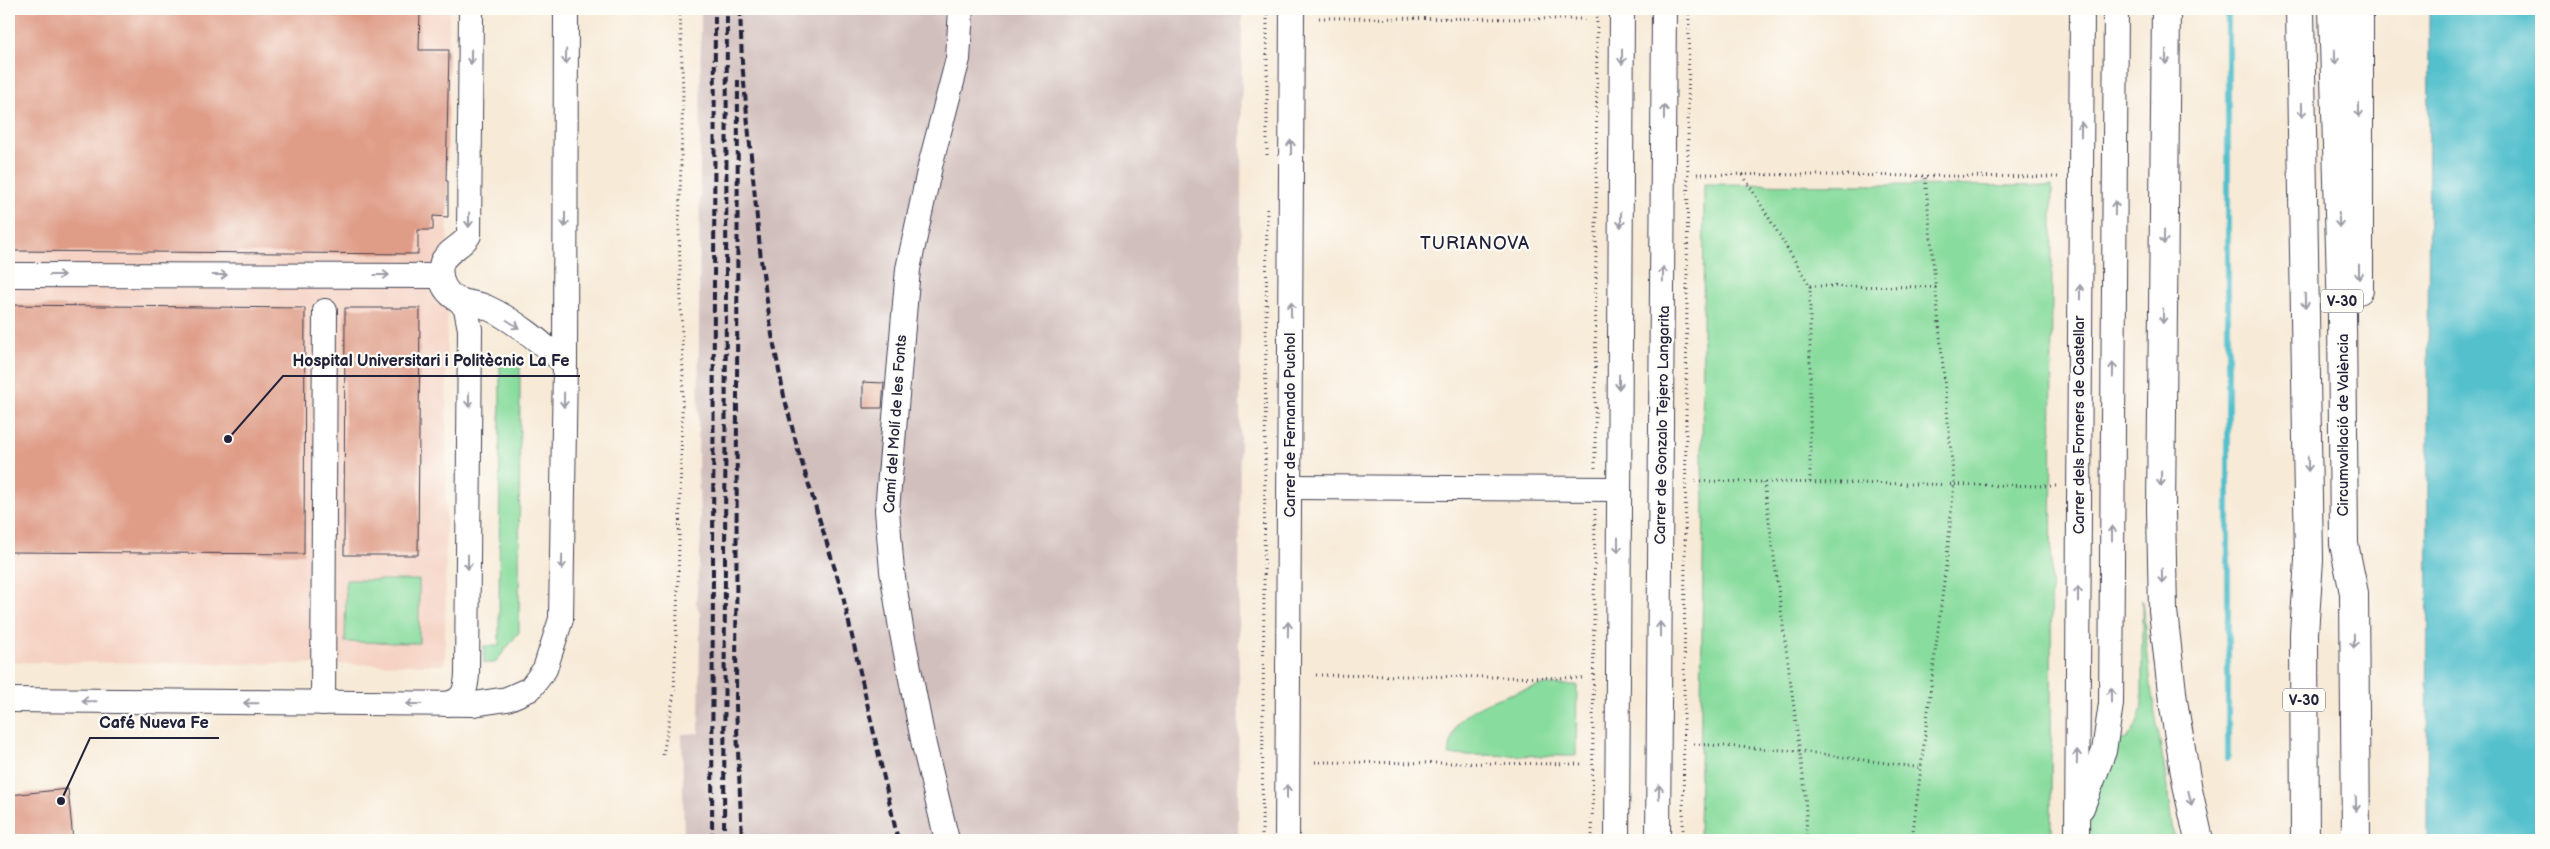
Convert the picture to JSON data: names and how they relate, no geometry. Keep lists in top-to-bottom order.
{
  "streets": {
    "highway": ["V-30", "Circumval·lació de València"],
    "street": [
      "Camí del Molí de les Fonts",
      "Carrer de Fernando Puchol",
      "Carrer de Gonzalo Tejero Langarita",
      "Carrer dels Forners de Castellar"
    ]
  },
  "one_way": ["Carrer de Fernando Puchol"],
  "districts": ["TURIANOVA"],
  "places": ["Hospital Universitari i Politècnic La Fe", "Café Nueva Fe"]
}
